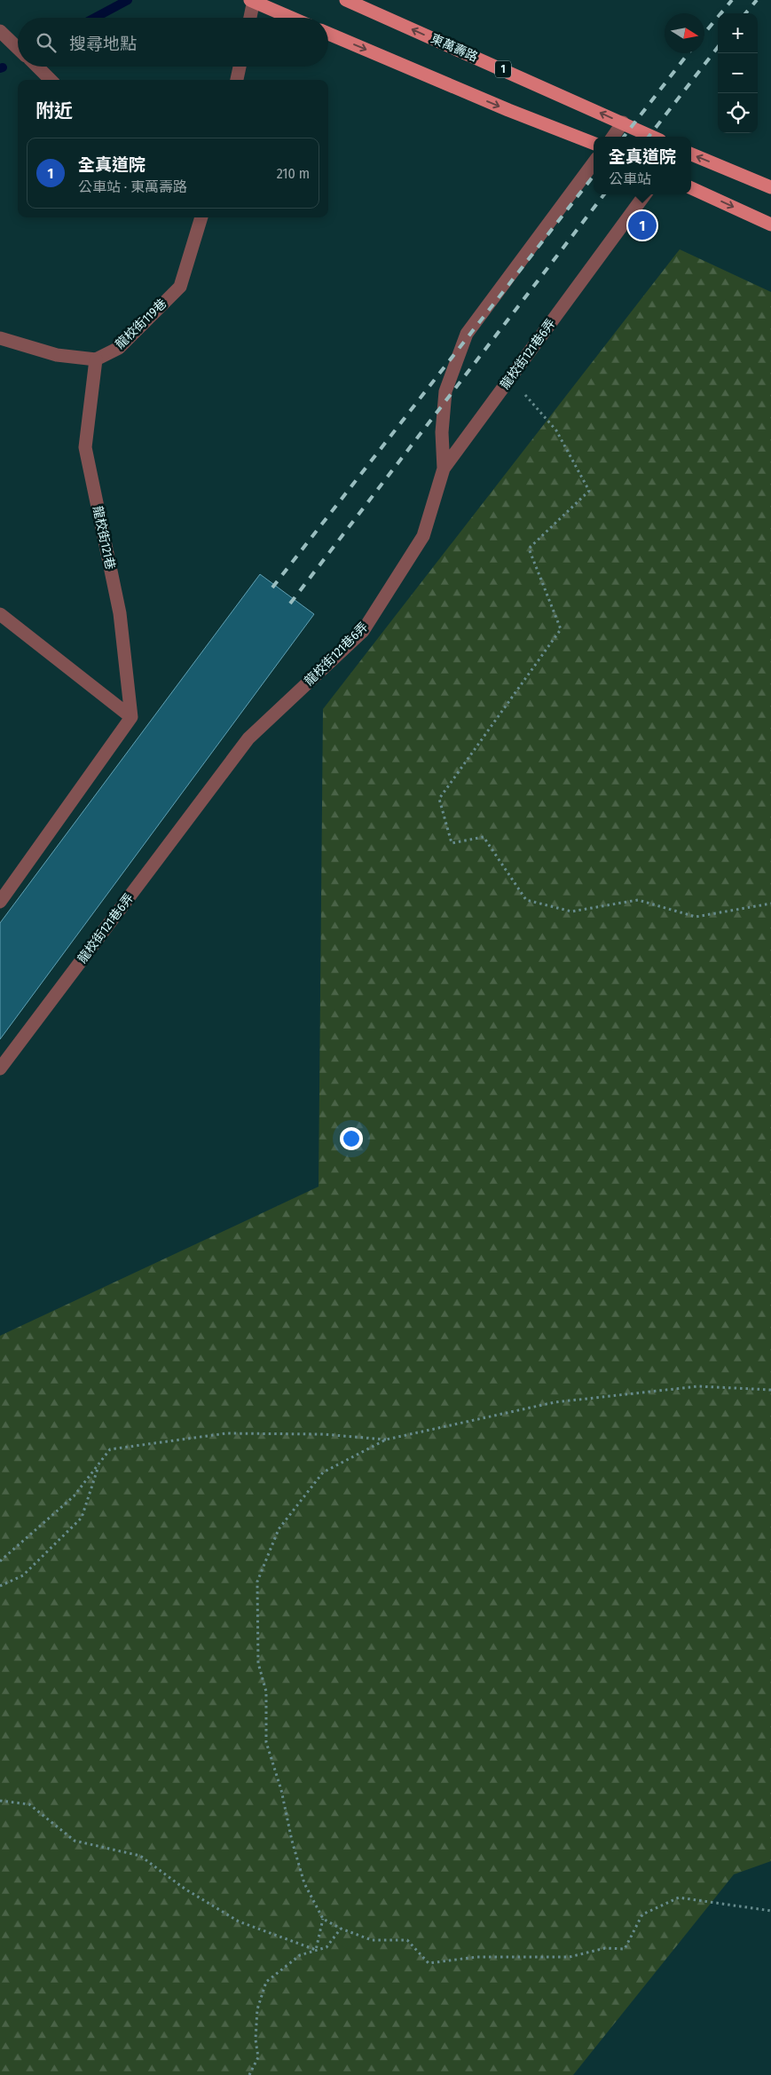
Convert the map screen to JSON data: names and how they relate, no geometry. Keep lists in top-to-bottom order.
{
  "streets": {
    "main road": ["東萬壽路", "1"],
    "street": ["龍校街119巷", "龍校街121巷6弄", "龍校街121巷"]
  },
  "crossings": [
    ["龍校街119巷", "龍校街121巷"]
  ],
  "north": "right",
  "page": {
    "map_buttons": ["+", "−"],
    "search": "搜尋地點",
    "heading": "附近",
    "popup": ["全真道院", "公車站"],
    "list": [
      {
        "mark": "1",
        "name": "全真道院",
        "note": "公車站 · 東萬壽路",
        "value": "210 m"
      }
    ],
    "pins": "1"
  }
}
